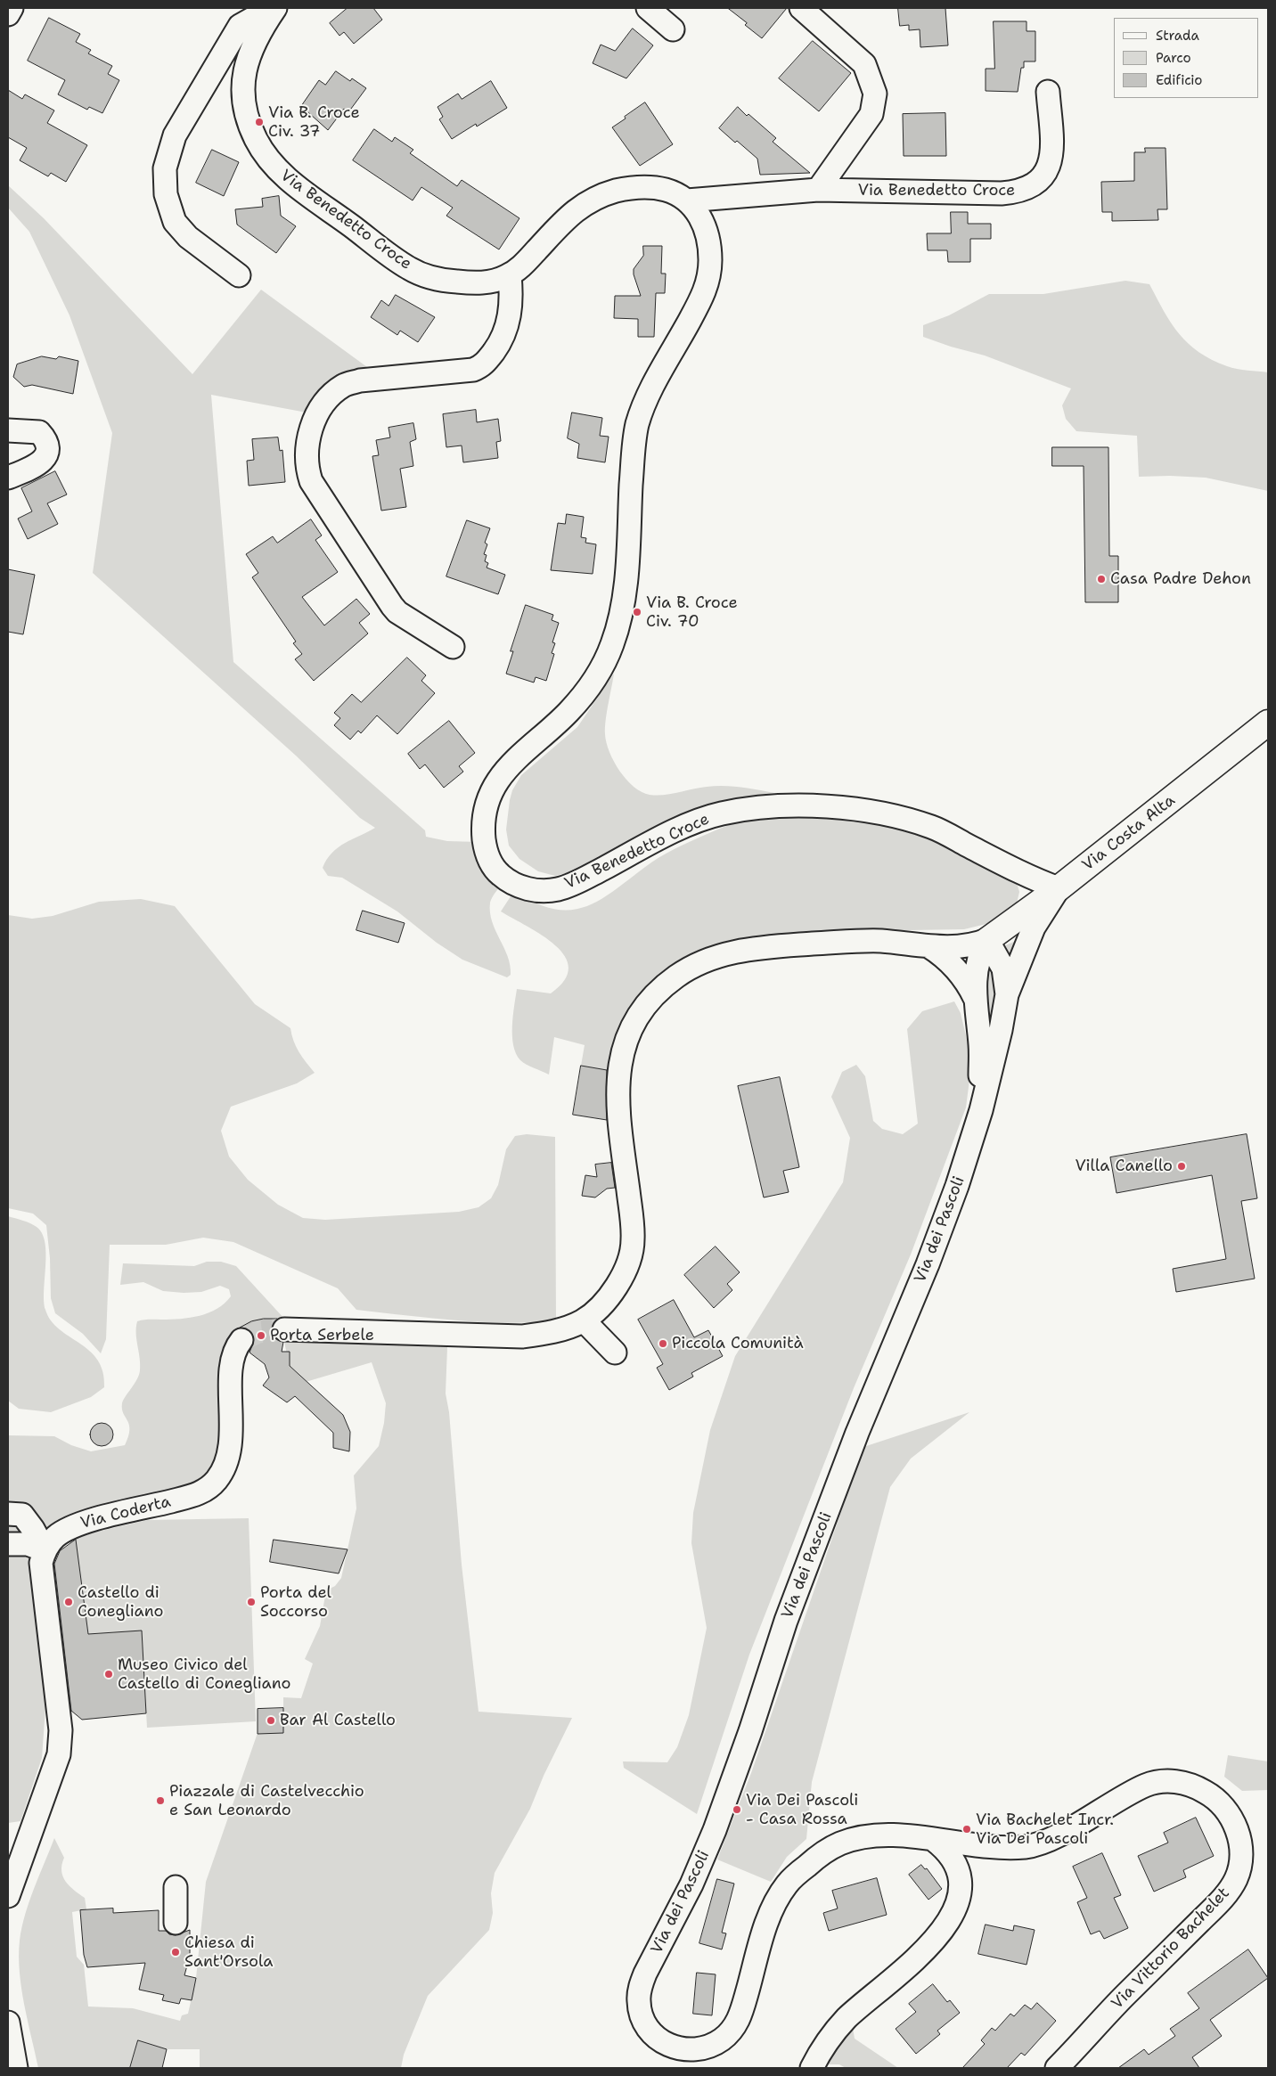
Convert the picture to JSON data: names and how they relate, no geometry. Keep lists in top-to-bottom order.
{
  "streets": {
    "main road": ["Via Costa Alta"],
    "street": [
      "Via Benedetto Croce",
      "Via dei Pascoli",
      "Via Coderta",
      "Via Vittorio Bachelet"
    ]
  },
  "crossings": [
    ["Via Benedetto Croce", "Via Costa Alta"],
    ["Via Benedetto Croce", "Via dei Pascoli"],
    ["Via Costa Alta", "Via dei Pascoli"],
    ["Via dei Pascoli", "Via Vittorio Bachelet"]
  ],
  "places": [
    "Via B. Croce Civ. 37",
    "Casa Padre Dehon",
    "Via B. Croce Civ. 70",
    "Villa Canello",
    "Porta Serbele",
    "Piccola Comunità",
    "Castello di Conegliano",
    "Porta del Soccorso",
    "Museo Civico del Castello di Conegliano",
    "Bar Al Castello",
    "Piazzale di Castelvecchio e San Leonardo",
    "Via Dei Pascoli - Casa Rossa",
    "Via Bachelet Incr. Via Dei Pascoli",
    "Chiesa di Sant'Orsola"
  ],
  "legend": ["Strada", "Parco", "Edificio"]
}
